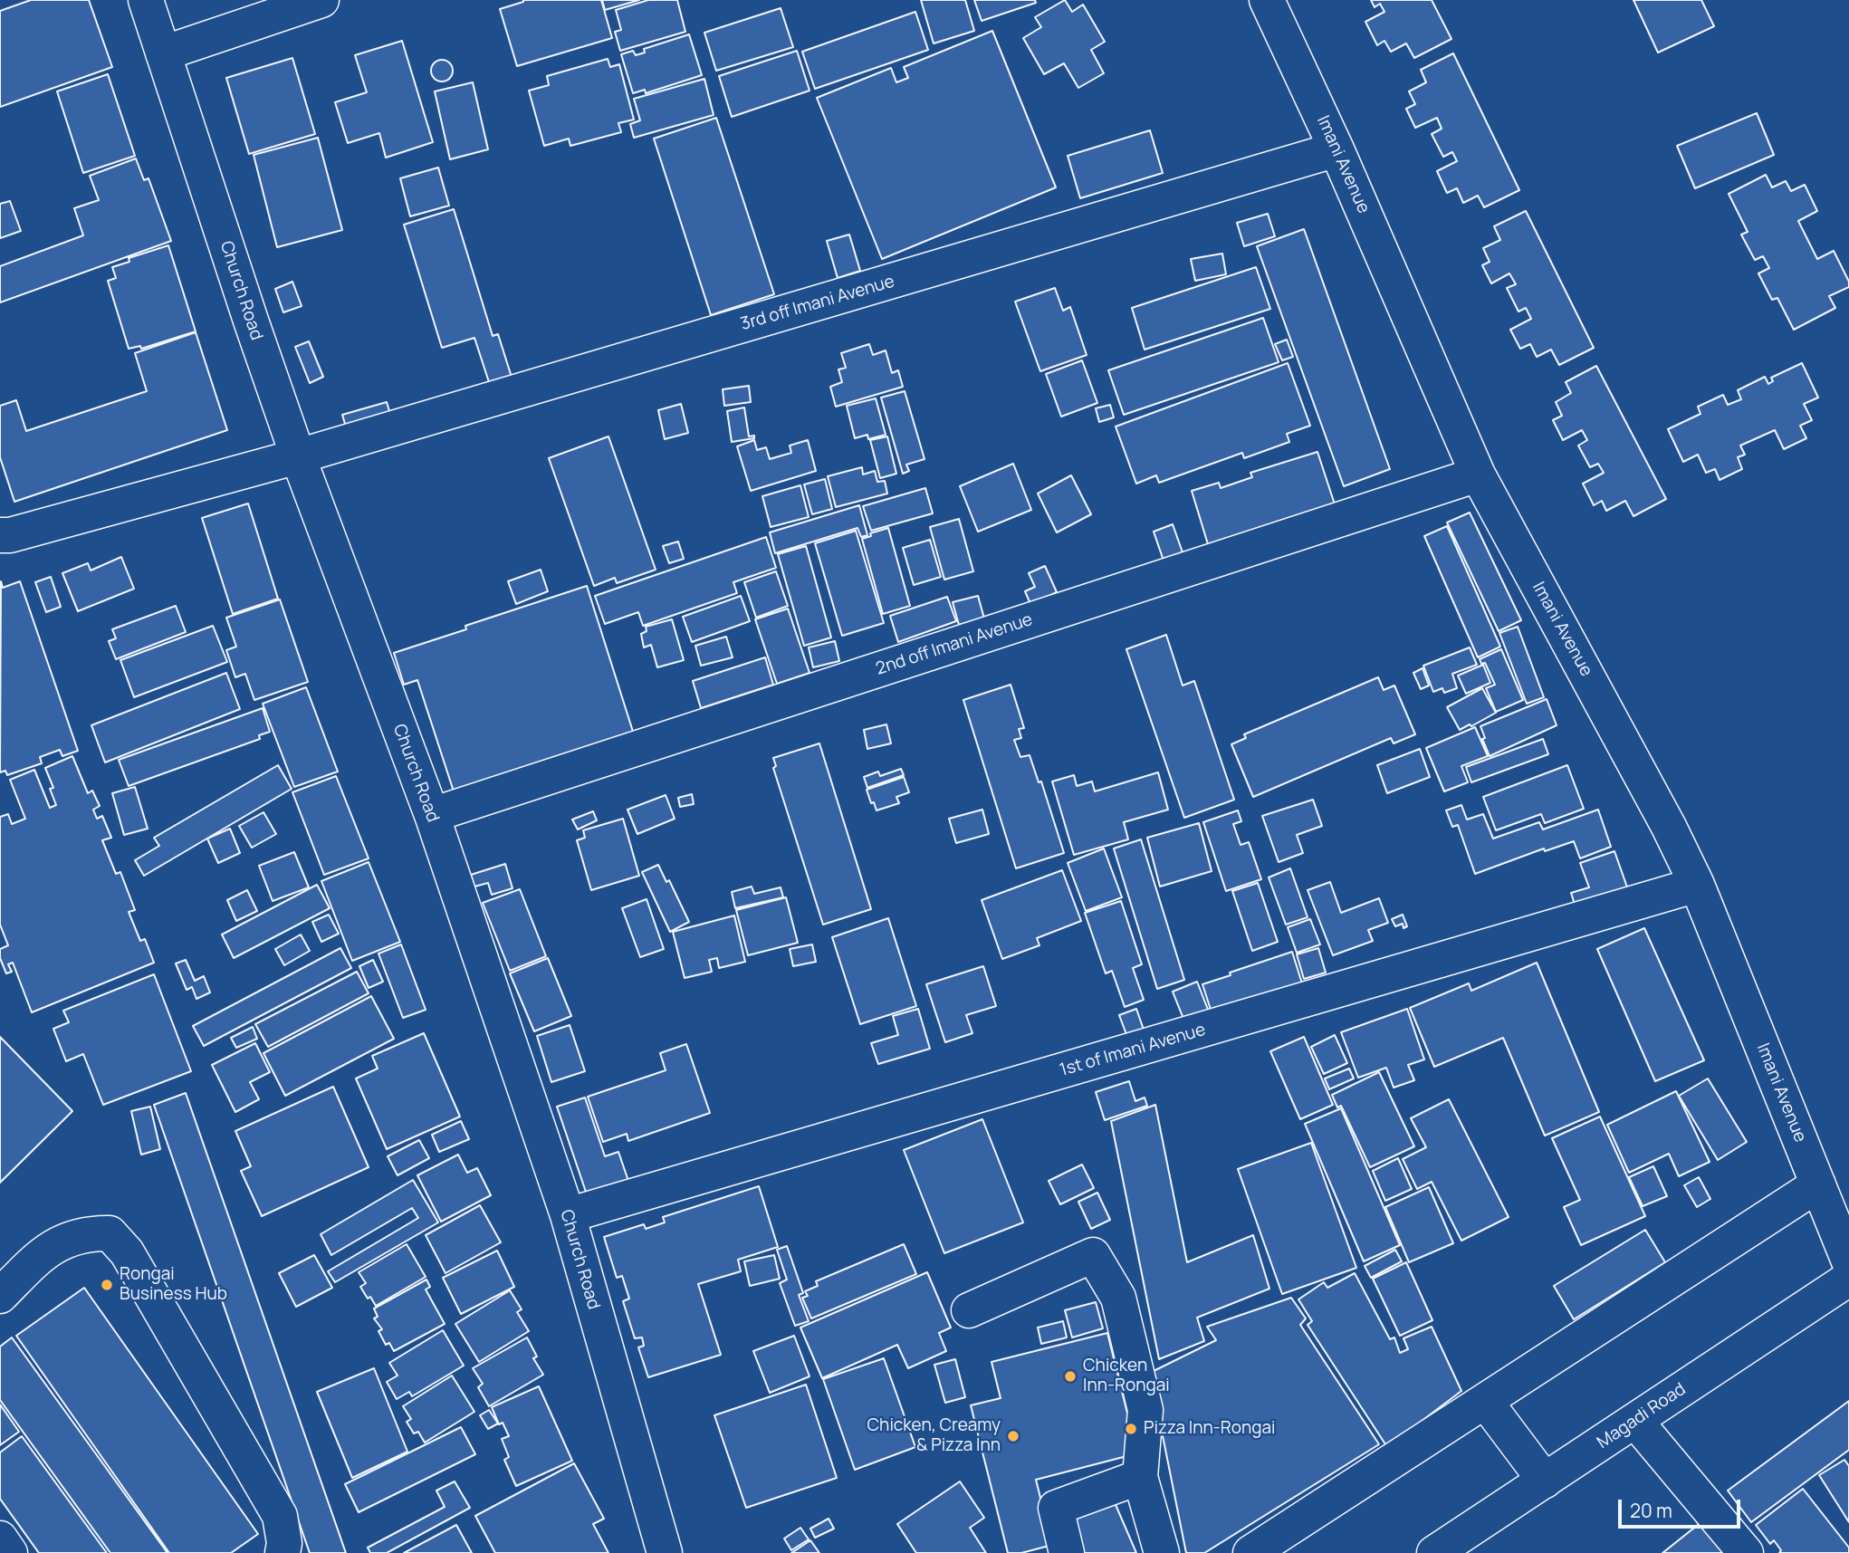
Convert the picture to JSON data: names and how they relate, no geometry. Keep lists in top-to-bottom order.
{
  "streets": {
    "main road": [
      "Imani Avenue",
      "Church Road",
      "3rd off Imani Avenue",
      "2nd off Imani Avenue",
      "1st of Imani Avenue",
      "Magadi Road"
    ]
  },
  "crossings": [
    ["Imani Avenue", "3rd off Imani Avenue"],
    ["Imani Avenue", "2nd off Imani Avenue"],
    ["Imani Avenue", "1st of Imani Avenue"],
    ["Church Road", "3rd off Imani Avenue"],
    ["Church Road", "2nd off Imani Avenue"],
    ["Church Road", "1st of Imani Avenue"]
  ],
  "places": [
    "Rongai Business Hub",
    "Chicken Inn-Rongai",
    "Pizza Inn-Rongai",
    "Chicken, Creamy & Pizza Inn"
  ],
  "scale_bar": "20 m"
}
